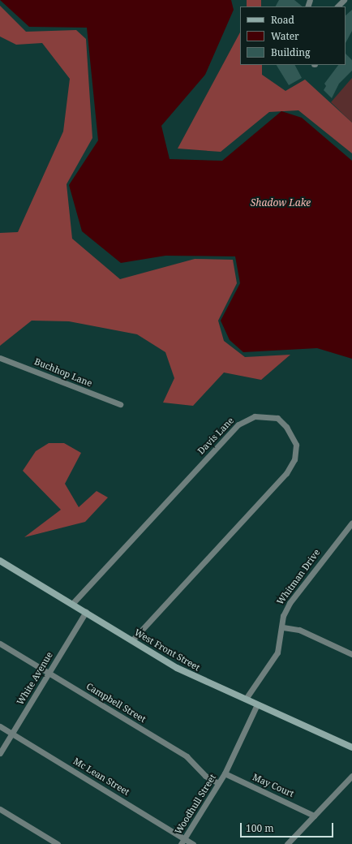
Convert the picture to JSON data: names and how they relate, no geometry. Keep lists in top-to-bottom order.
{
  "streets": {
    "street": [
      "Buchhop Lane",
      "Davis Lane",
      "Whitman Drive",
      "West Front Street",
      "White Avenue",
      "Campbell Street",
      "Mc Lean Street",
      "May Court",
      "Woodhull Street"
    ]
  },
  "crossings": [
    ["Davis Lane", "West Front Street"],
    ["Whitman Drive", "West Front Street"],
    ["West Front Street", "White Avenue"],
    ["West Front Street", "Woodhull Street"],
    ["White Avenue", "Campbell Street"],
    ["White Avenue", "Mc Lean Street"],
    ["Campbell Street", "Woodhull Street"],
    ["Mc Lean Street", "Woodhull Street"],
    ["May Court", "Woodhull Street"]
  ],
  "water": ["Shadow Lake"],
  "legend": ["Road", "Water", "Building"],
  "scale_bar": "100 m"
}
